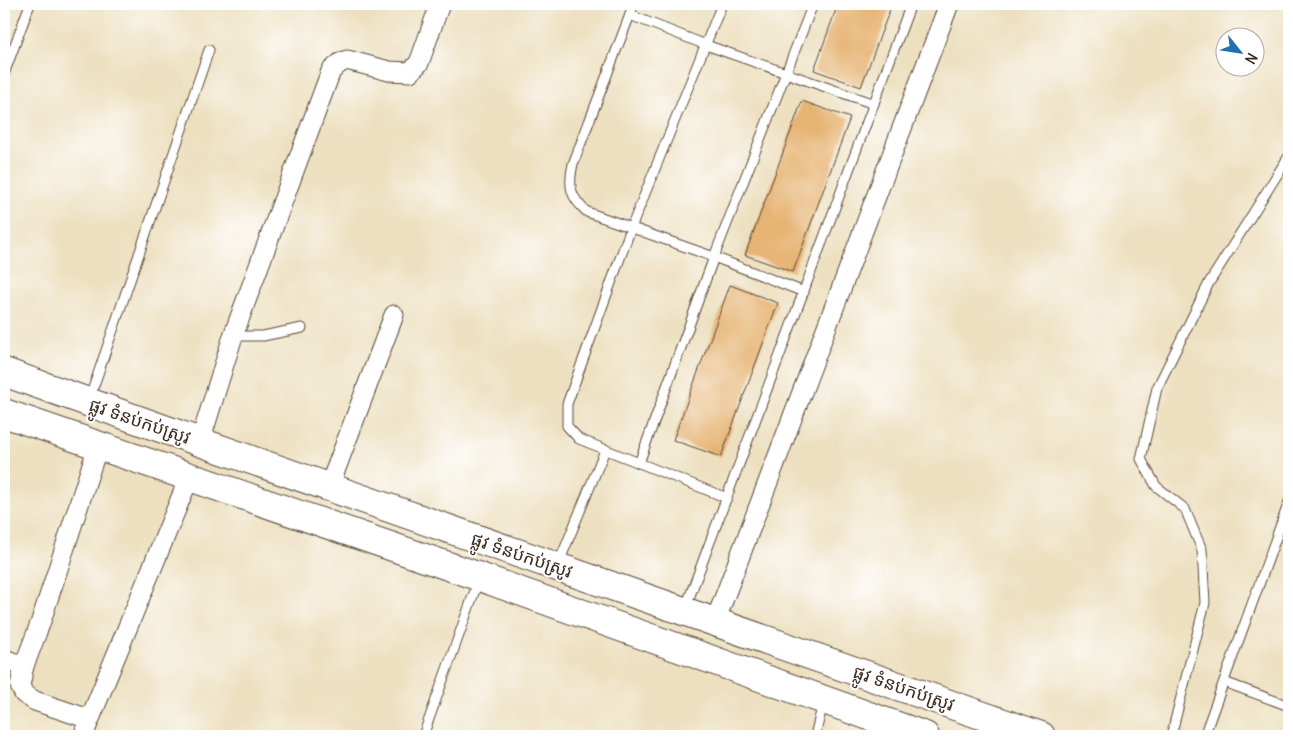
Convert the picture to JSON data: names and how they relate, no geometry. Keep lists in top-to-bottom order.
{
  "streets": {
    "main road": ["ផ្លូវ ទំនប់កប់ស្រូវ"]
  },
  "north": "bottom right"
}
